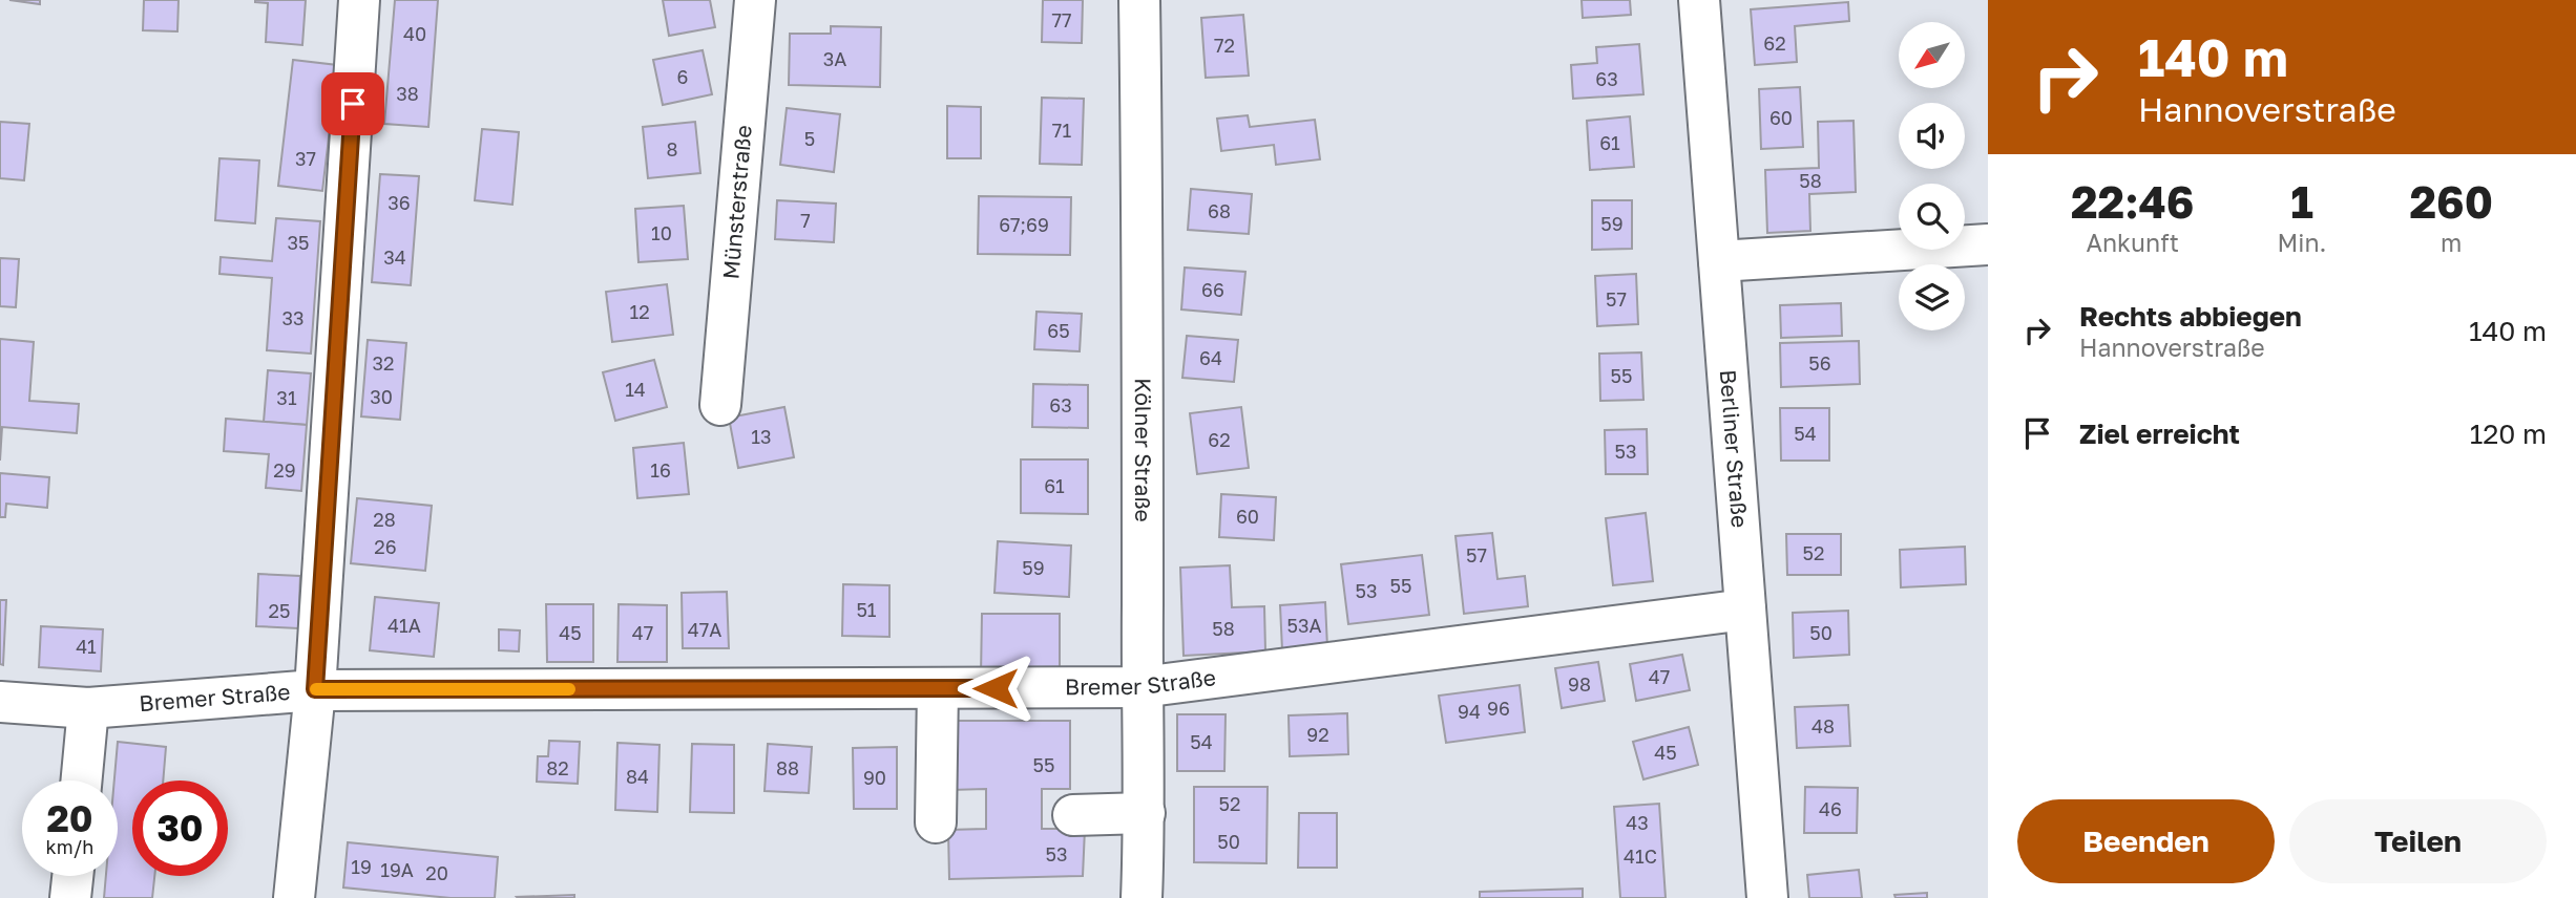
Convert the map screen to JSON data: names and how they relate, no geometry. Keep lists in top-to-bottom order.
{
  "streets": {
    "street": [
      "Münsterstraße",
      "Kölner Straße",
      "Berliner Straße",
      "Bremer Straße"
    ]
  },
  "crossings": [
    ["Kölner Straße", "Bremer Straße"],
    ["Berliner Straße", "Bremer Straße"]
  ],
  "house_numbers": [
    "77",
    "40",
    "62",
    "72",
    "3A",
    "6",
    "63",
    "38",
    "60",
    "71",
    "5",
    "61",
    "8",
    "37",
    "58",
    "36",
    "68",
    "7",
    "59",
    "67;69",
    "10",
    "35",
    "34",
    "66",
    "57",
    "12",
    "33",
    "65",
    "64",
    "32",
    "56",
    "55",
    "14",
    "30",
    "31",
    "63",
    "54",
    "13",
    "62",
    "53",
    "29",
    "16",
    "61",
    "60",
    "28",
    "26",
    "52",
    "57",
    "59",
    "55",
    "53",
    "51",
    "25",
    "41A",
    "53A",
    "58",
    "47A",
    "45",
    "47",
    "50",
    "41",
    "47",
    "98",
    "96",
    "94",
    "48",
    "92",
    "54",
    "45",
    "55",
    "82",
    "88",
    "84",
    "90",
    "52",
    "46",
    "43",
    "50",
    "53",
    "41C",
    "19",
    "19A",
    "20"
  ],
  "north": "bottom left",
  "page": {
    "turn": ["140 m", "Hannoverstraße"],
    "eta": [
      "22:46",
      "Ankunft",
      "1",
      "Min.",
      "260",
      "m"
    ],
    "list": [
      {
        "name": "Rechts abbiegen",
        "note": "Hannoverstraße",
        "value": "140 m"
      },
      {
        "name": "Ziel erreicht",
        "value": "120 m"
      }
    ],
    "speed": "20 km/h",
    "limit": "30",
    "buttons": ["Beenden", "Teilen"]
  }
}
